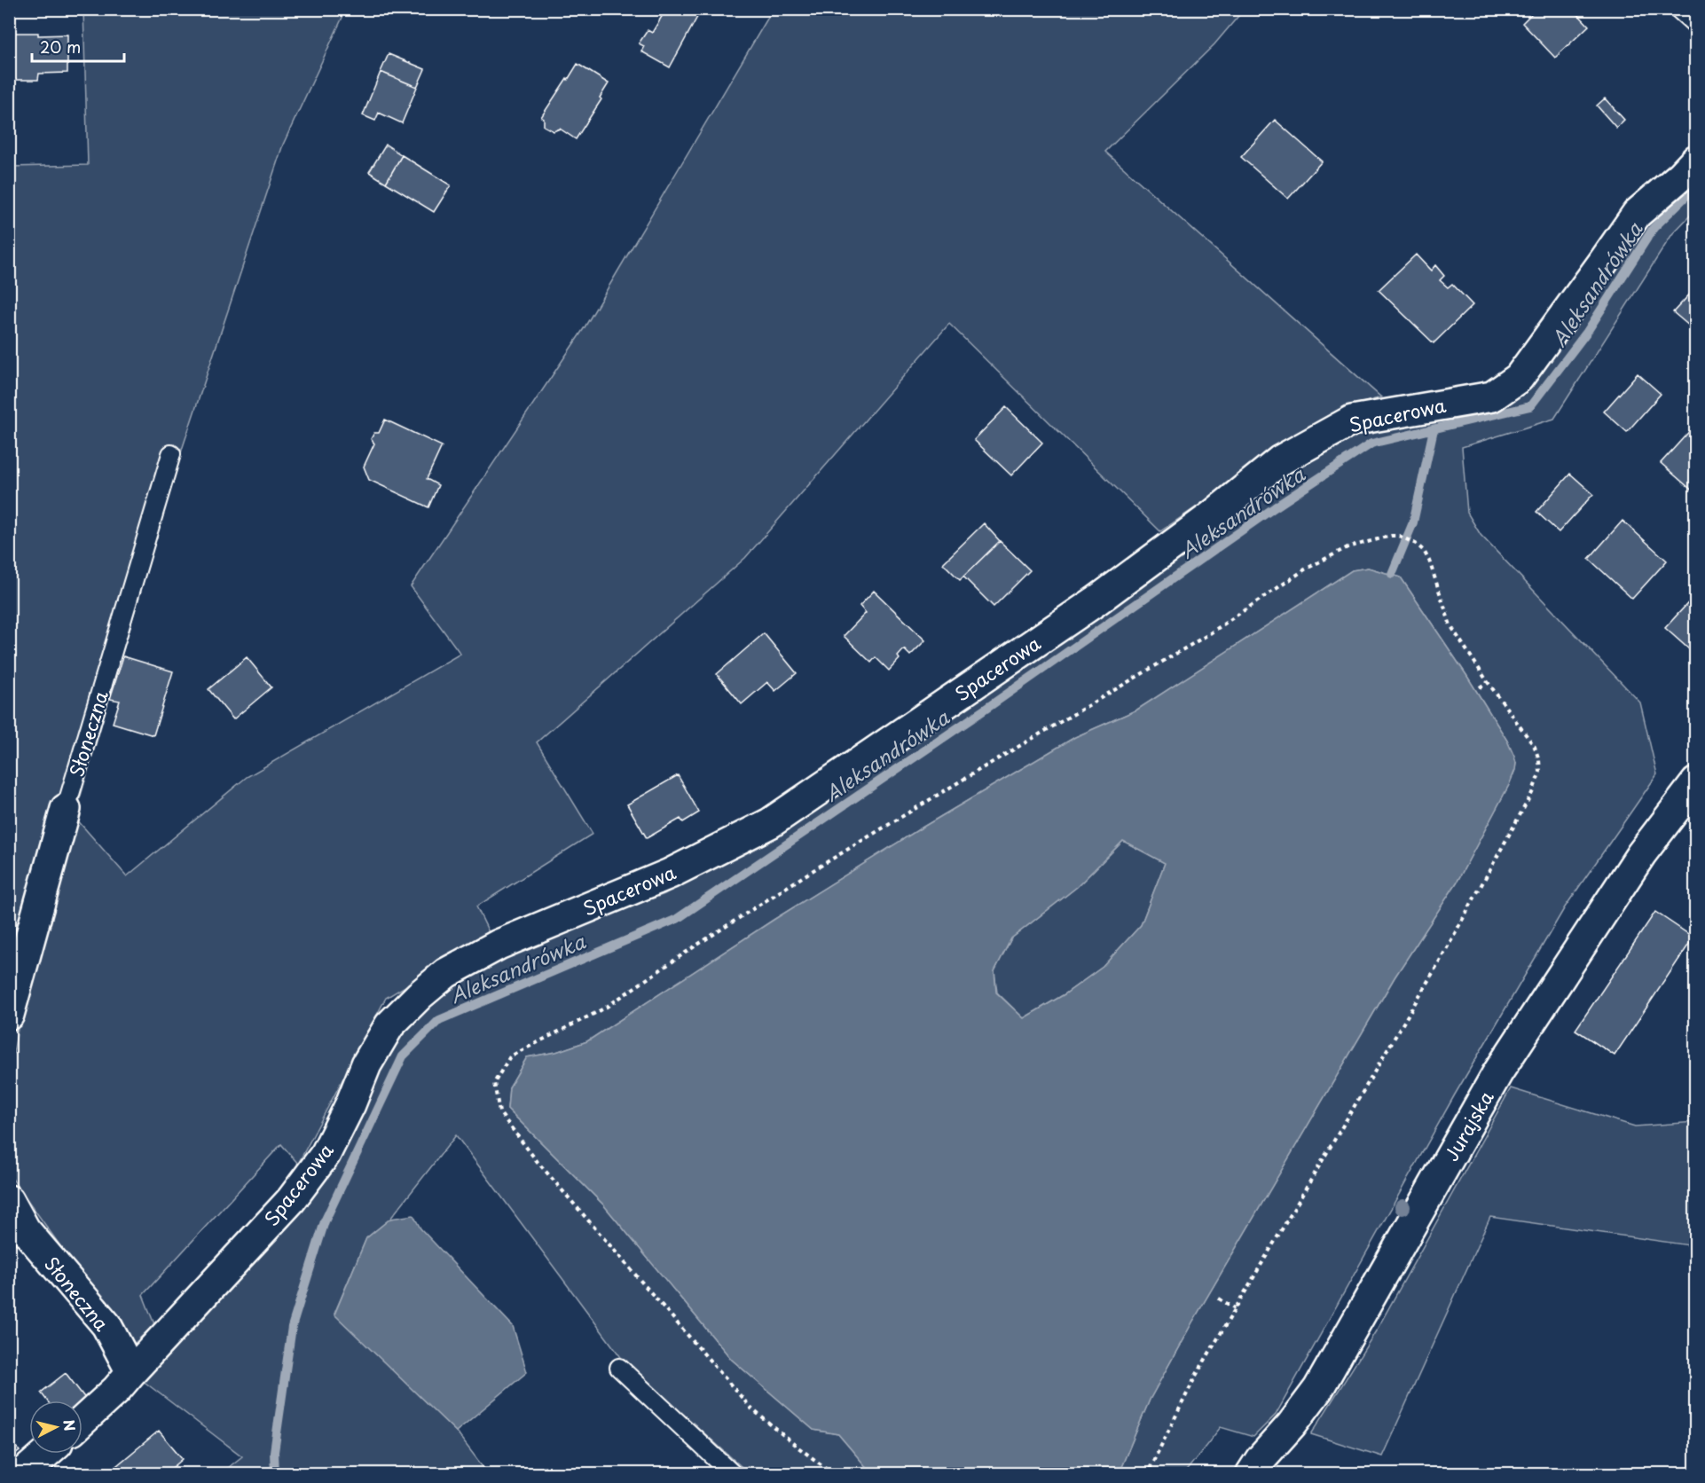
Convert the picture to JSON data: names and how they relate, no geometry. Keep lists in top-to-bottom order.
{
  "streets": {
    "street": ["Spacerowa", "Słoneczna", "Jurajska"]
  },
  "crossings": [
    ["Spacerowa", "Słoneczna"]
  ],
  "water": ["Aleksandrówka"],
  "scale_bar": "20 m",
  "north": "right"
}
